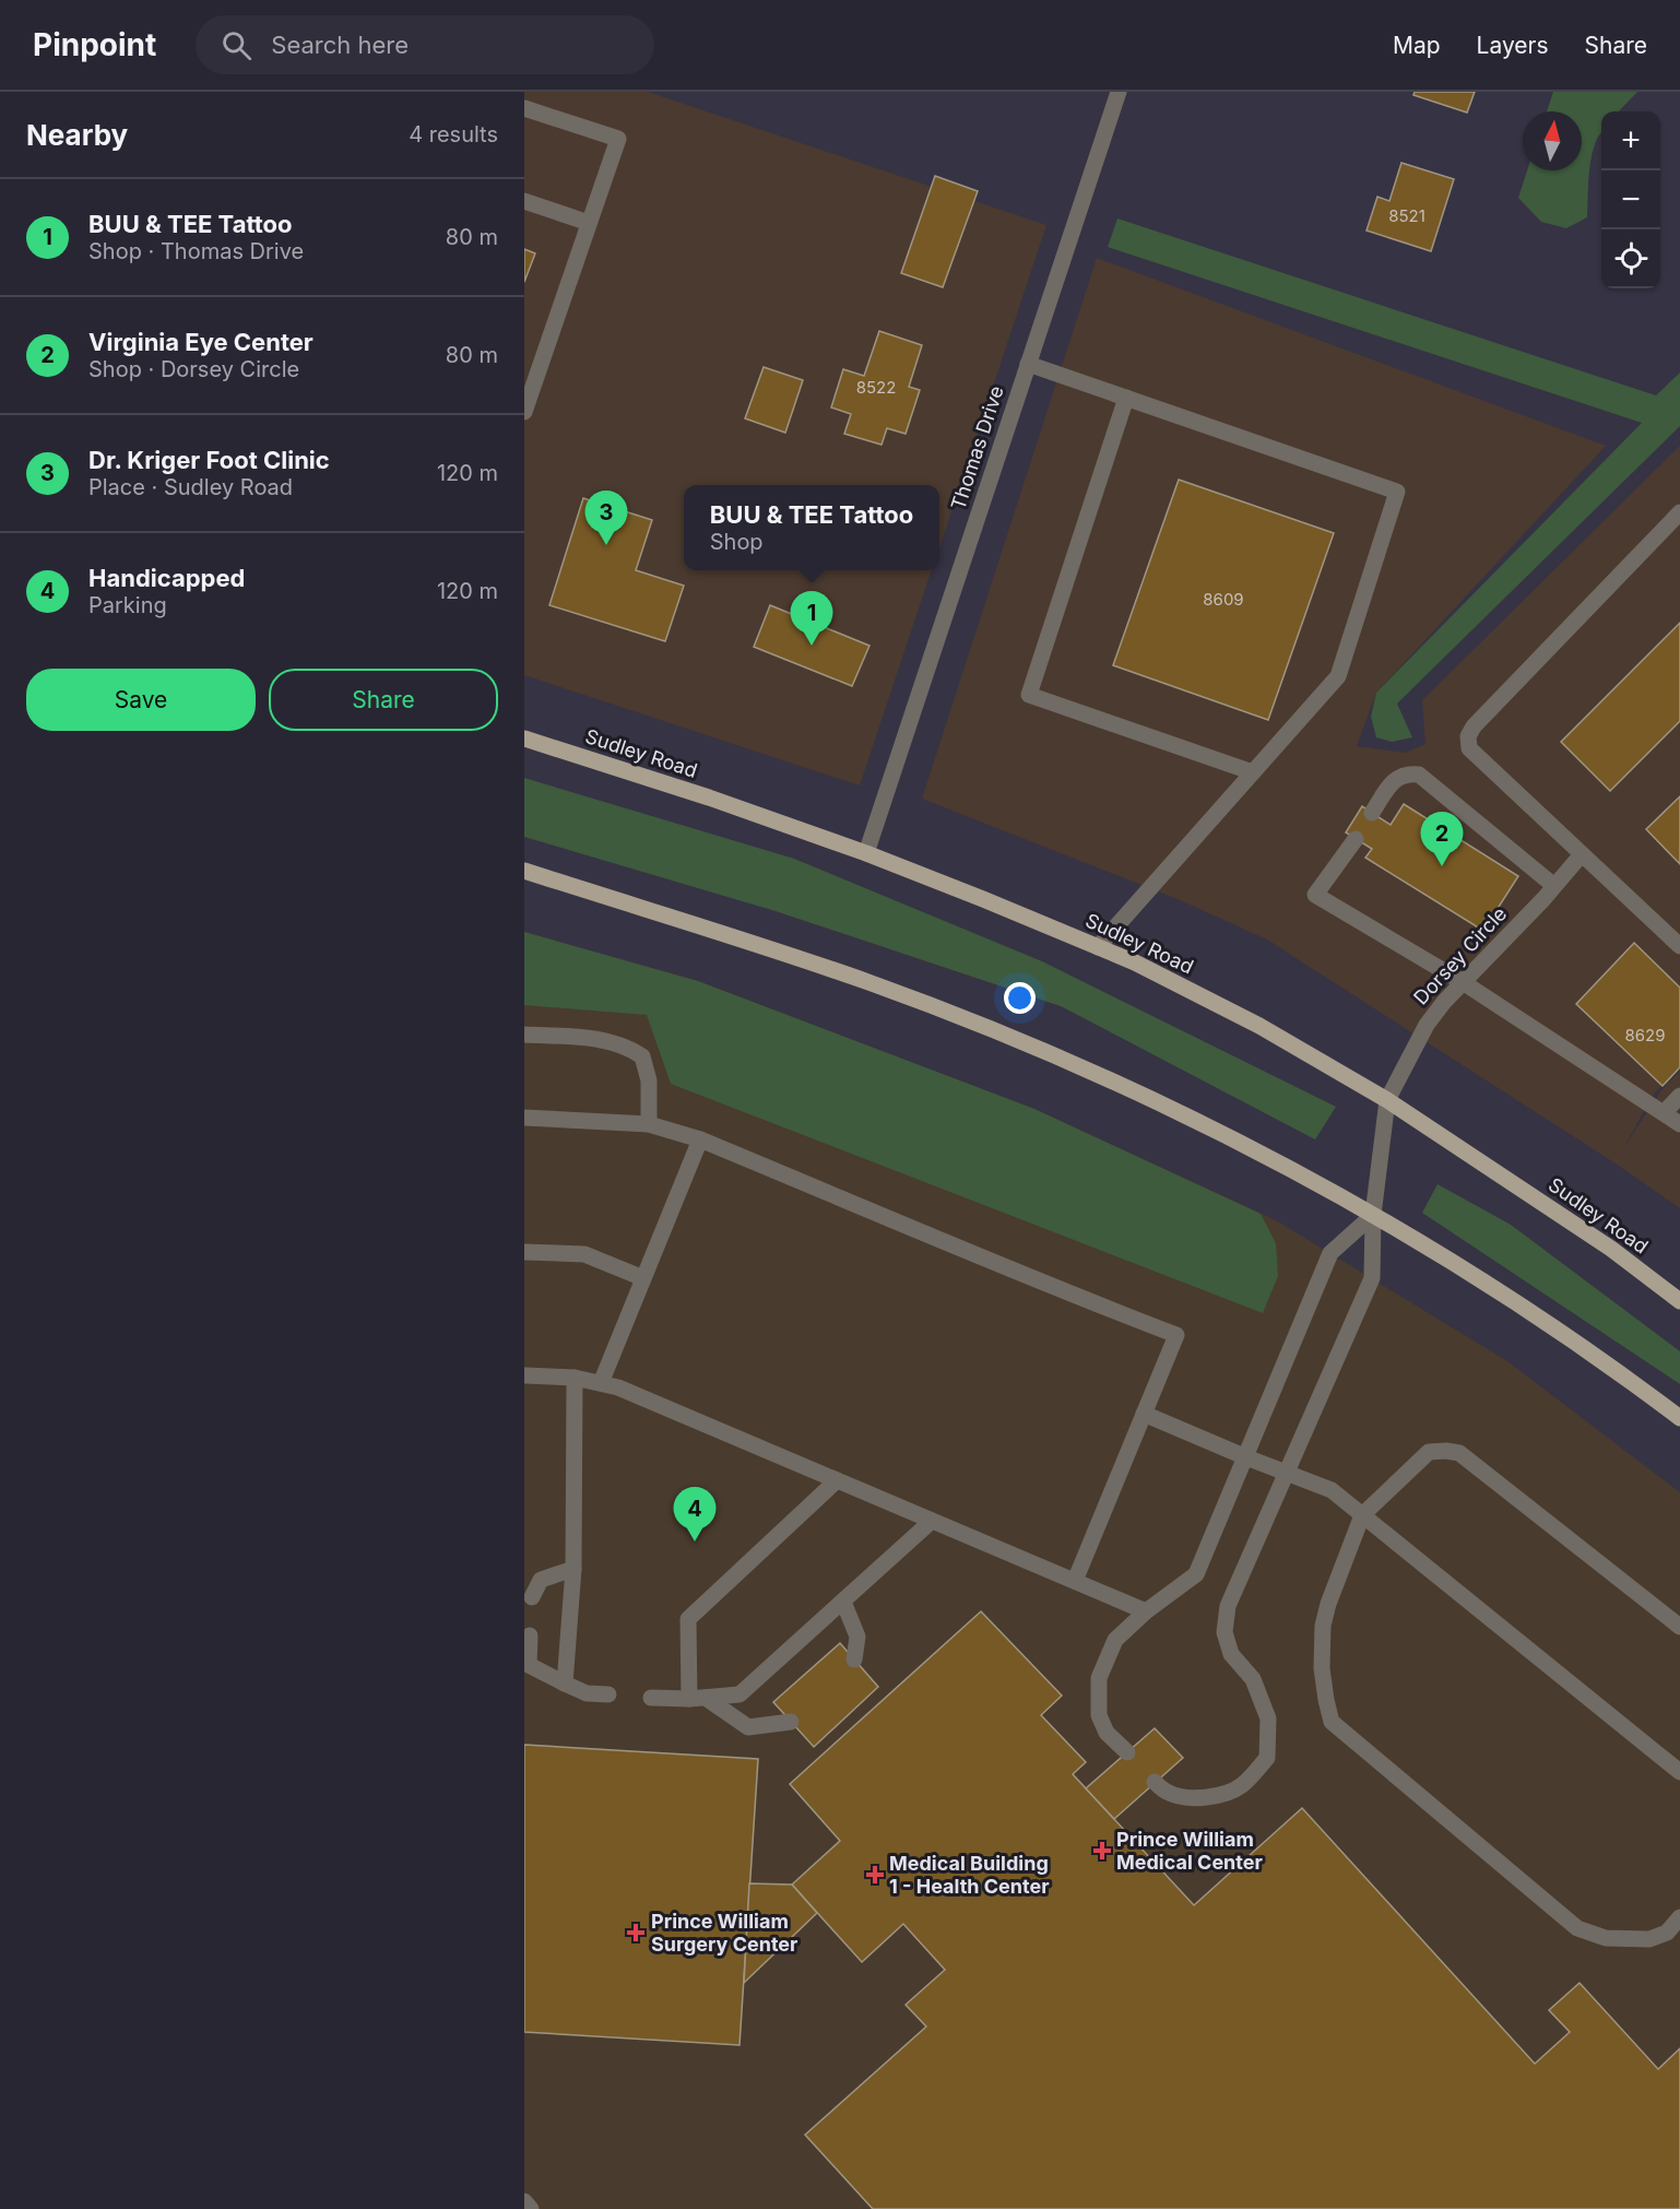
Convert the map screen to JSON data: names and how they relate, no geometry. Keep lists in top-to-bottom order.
{
  "streets": {
    "main road": ["Sudley Road"],
    "street": ["Thomas Drive", "Dorsey Circle"]
  },
  "crossings": [
    ["Thomas Drive", "Sudley Road"],
    ["Sudley Road", "Dorsey Circle"]
  ],
  "places": {
    "health": ["Prince William Medical Center", "Medical Building 1 - Health Center", "Prince William Surgery Center"]
  },
  "house_numbers": [
    "8521",
    "8522",
    "8609",
    "8629"
  ],
  "north": "top",
  "page": {
    "header": "Pinpoint",
    "search": "Search here",
    "nav": ["Map", "Layers", "Share"],
    "heading": ["Nearby", "4 results"],
    "map_buttons": ["+", "−"],
    "list": [
      {
        "mark": "1",
        "name": "BUU & TEE Tattoo",
        "note": "Shop · Thomas Drive",
        "value": "80 m"
      },
      {
        "mark": "2",
        "name": "Virginia Eye Center",
        "note": "Shop · Dorsey Circle",
        "value": "80 m"
      },
      {
        "mark": "3",
        "name": "Dr. Kriger Foot Clinic",
        "note": "Place · Sudley Road",
        "value": "120 m"
      },
      {
        "mark": "4",
        "name": "Handicapped",
        "note": "Parking",
        "value": "120 m"
      }
    ],
    "popup": ["BUU & TEE Tattoo", "Shop"],
    "pins": [
      "3",
      "1",
      "2",
      "4"
    ],
    "buttons": ["Save", "Share"]
  }
}
